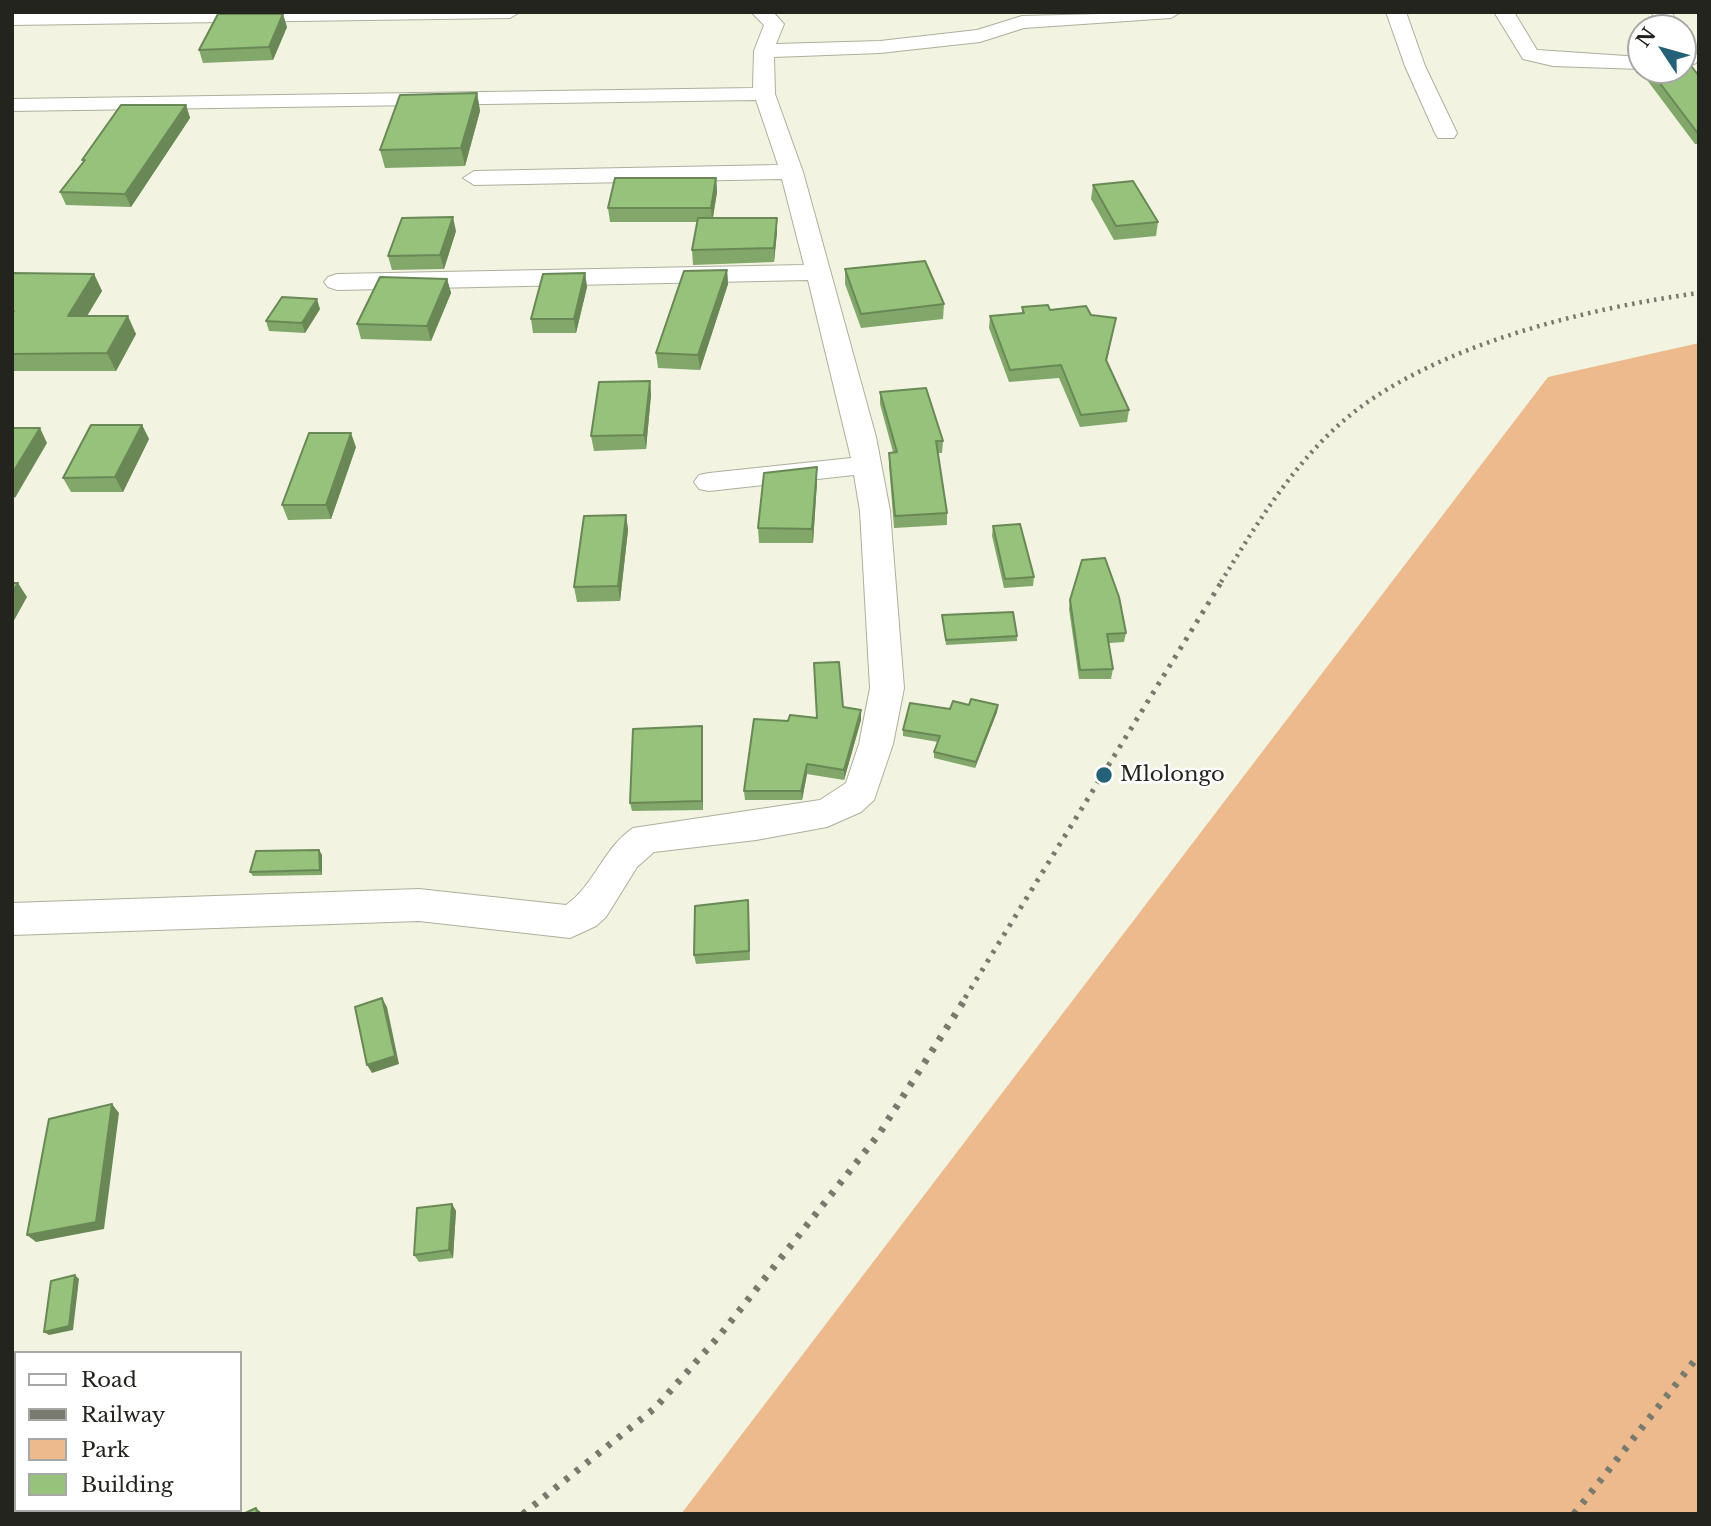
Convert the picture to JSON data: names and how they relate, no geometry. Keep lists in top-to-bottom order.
{
  "places": ["Mlolongo"],
  "legend": [
    "Road",
    "Railway",
    "Park",
    "Building"
  ],
  "north": "top left"
}
